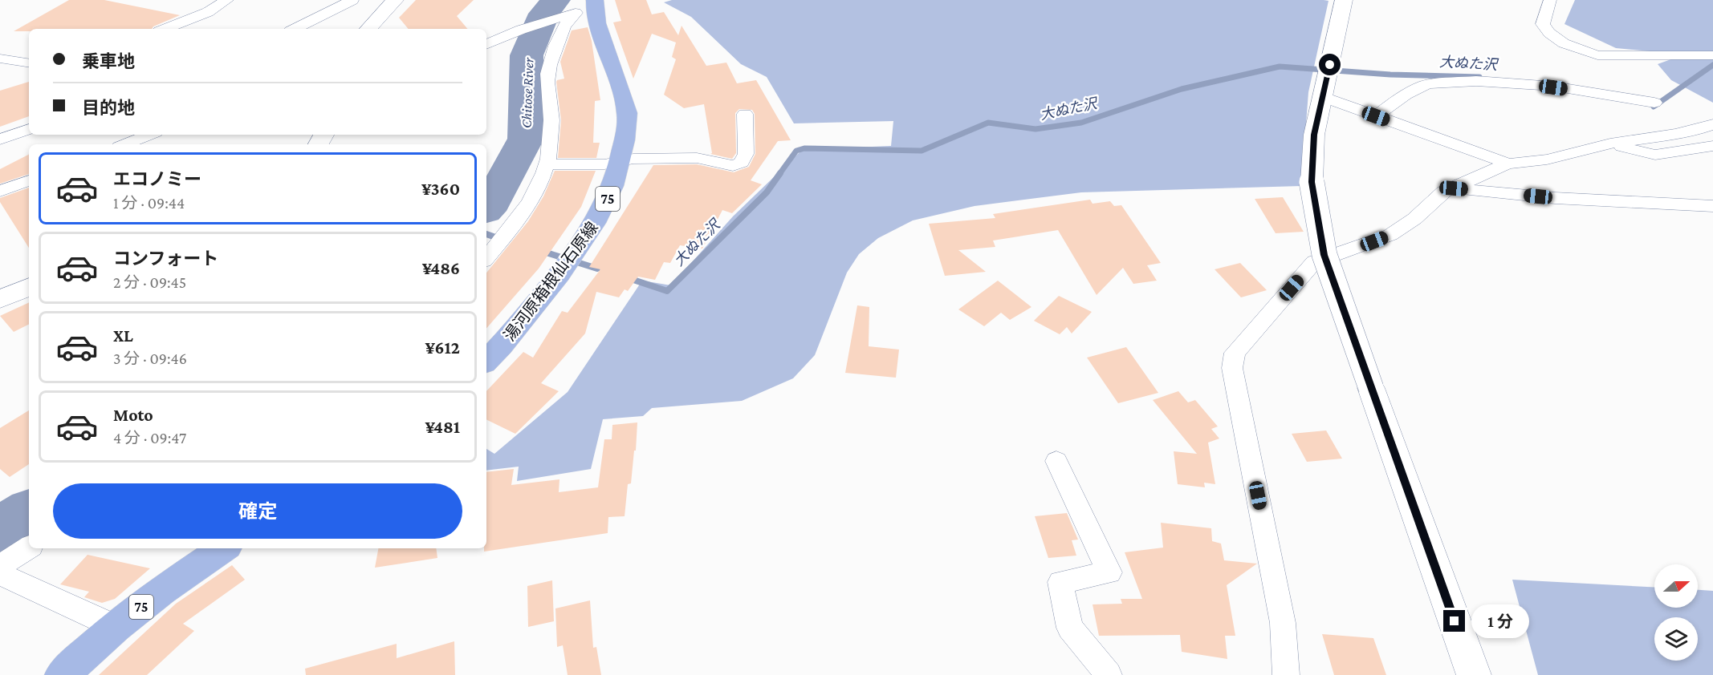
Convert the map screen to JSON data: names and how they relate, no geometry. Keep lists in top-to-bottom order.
{
  "streets": {
    "main road": ["75", "湯河原箱根仙石原線"]
  },
  "water": ["大ぬた沢", "Chitose River"],
  "north": "right",
  "page": {
    "banner": ["乗車地", "目的地"],
    "list": [
      {
        "name": "エコノミー",
        "note": "1 分 · 09:44",
        "value": "¥360"
      },
      {
        "name": "コンフォート",
        "note": "2 分 · 09:45",
        "value": "¥486"
      },
      {
        "name": "XL",
        "note": "3 分 · 09:46",
        "value": "¥612"
      },
      {
        "name": "Moto",
        "note": "4 分 · 09:47",
        "value": "¥481"
      }
    ],
    "buttons": "確定",
    "bubble": "1 分"
  }
}
